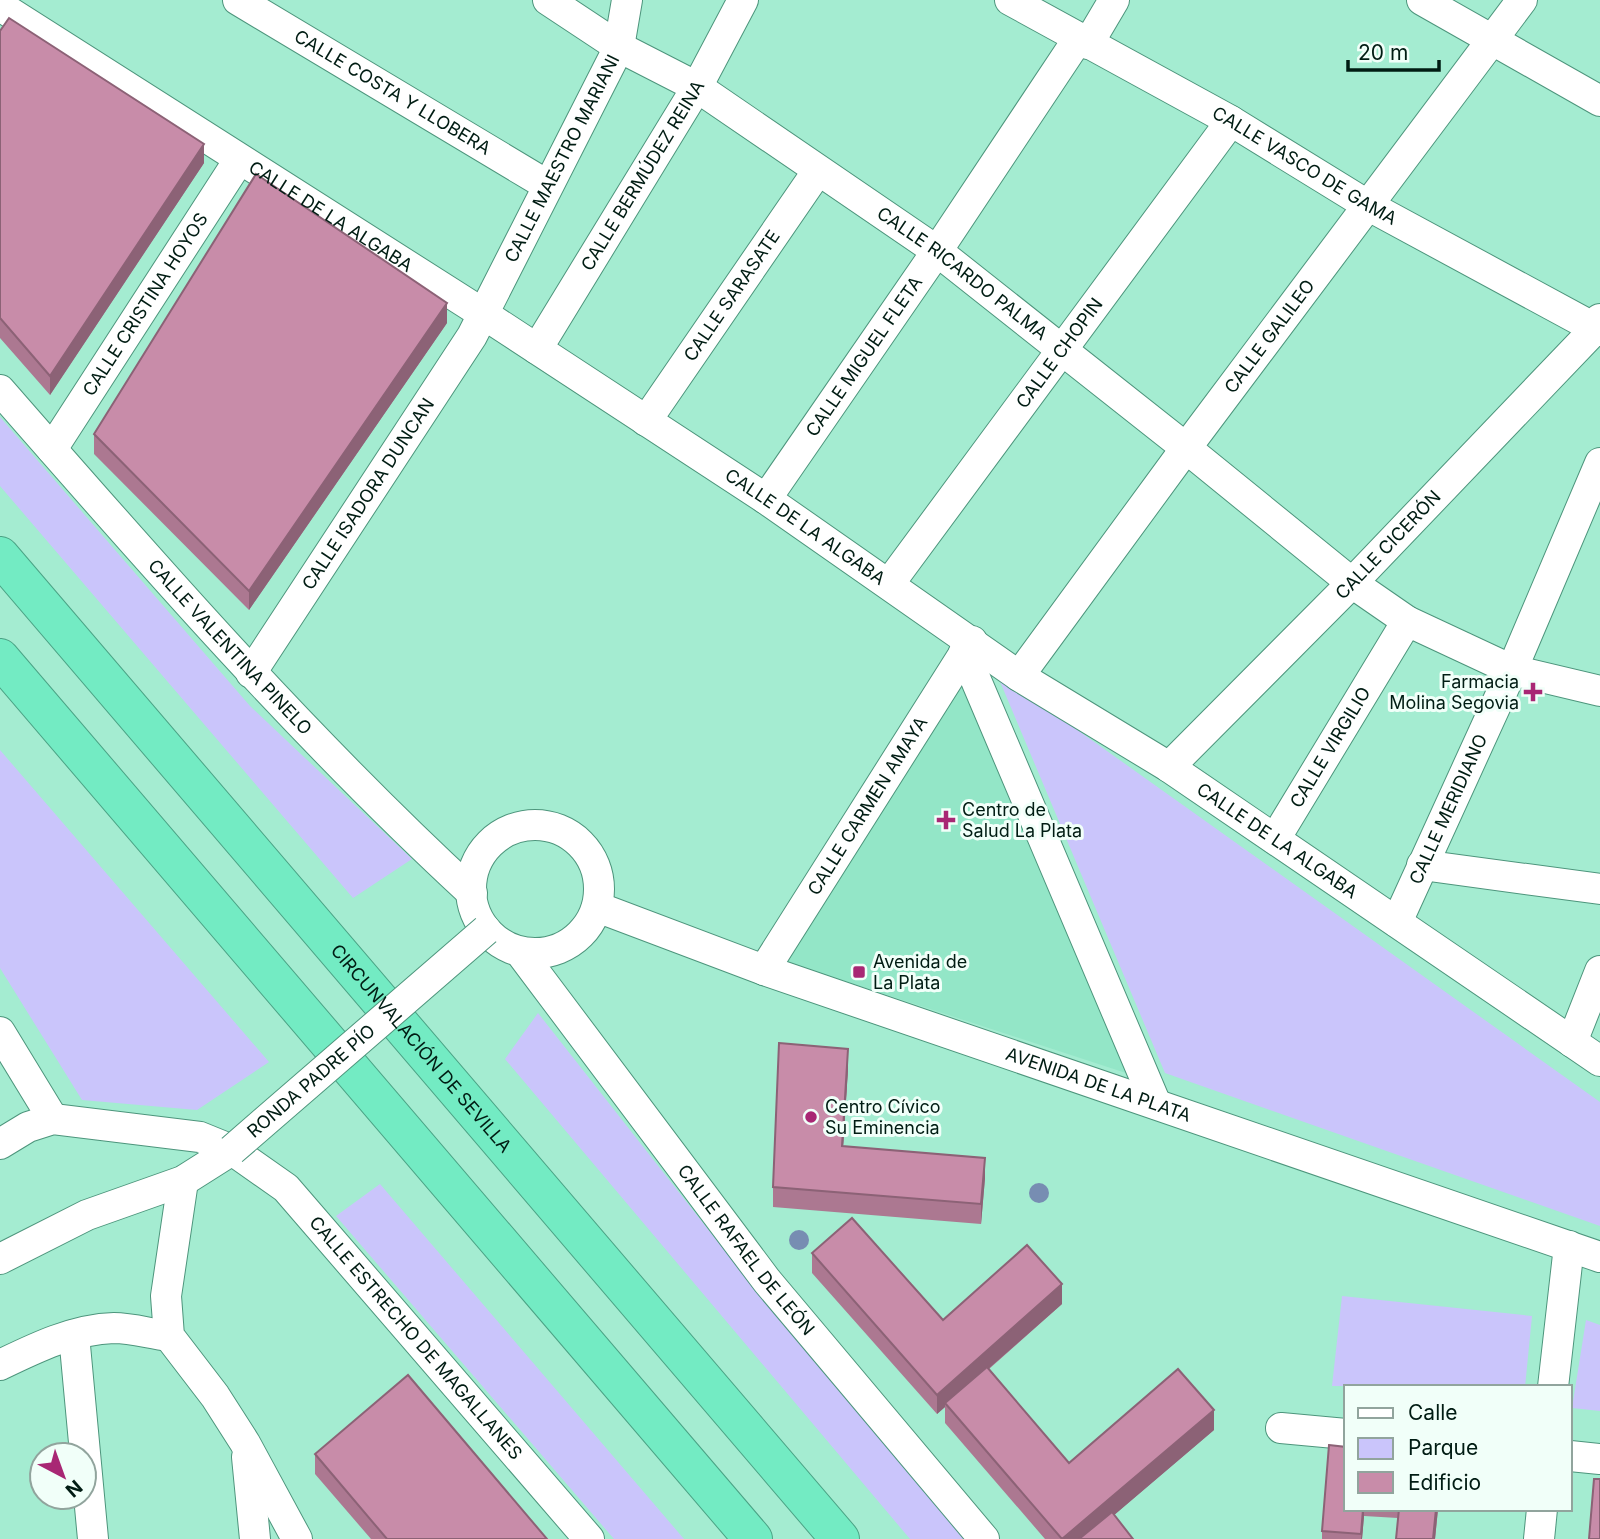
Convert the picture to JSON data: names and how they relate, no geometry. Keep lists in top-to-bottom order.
{
  "streets": {
    "highway": ["CIRCUNVALACIÓN DE SEVILLA"],
    "street": [
      "CALLE COSTA Y LLOBERA",
      "CALLE MAESTRO MARIANI",
      "CALLE VASCO DE GAMA",
      "CALLE BERMÚDEZ REINA",
      "CALLE DE LA ALGABA",
      "CALLE RICARDO PALMA",
      "CALLE SARASATE",
      "CALLE CRISTINA HOYOS",
      "CALLE GALILEO",
      "CALLE CHOPIN",
      "CALLE MIGUEL FLETA",
      "CALLE ISADORA DUNCAN",
      "CALLE CICERÓN",
      "CALLE VALENTINA PINELO",
      "CALLE VIRGILIO",
      "CALLE CARMEN AMAYA",
      "CALLE MERIDIANO",
      "RONDA PADRE PÍO",
      "AVENIDA DE LA PLATA",
      "CALLE RAFAEL DE LEÓN",
      "CALLE ESTRECHO DE MAGALLANES"
    ]
  },
  "crossings": [
    ["CALLE COSTA Y LLOBERA", "CALLE MAESTRO MARIANI"],
    ["CALLE MAESTRO MARIANI", "CALLE DE LA ALGABA"],
    ["CALLE MAESTRO MARIANI", "CALLE RICARDO PALMA"],
    ["CALLE MAESTRO MARIANI", "CALLE ISADORA DUNCAN"],
    ["CALLE VASCO DE GAMA", "CALLE GALILEO"],
    ["CALLE VASCO DE GAMA", "CALLE CHOPIN"],
    ["CALLE VASCO DE GAMA", "CALLE MIGUEL FLETA"],
    ["CALLE VASCO DE GAMA", "CALLE CICERÓN"],
    ["CALLE BERMÚDEZ REINA", "CALLE DE LA ALGABA"],
    ["CALLE BERMÚDEZ REINA", "CALLE RICARDO PALMA"],
    ["CALLE DE LA ALGABA", "CALLE SARASATE"],
    ["CALLE DE LA ALGABA", "CALLE CRISTINA HOYOS"],
    ["CALLE DE LA ALGABA", "CALLE GALILEO"],
    ["CALLE DE LA ALGABA", "CALLE CHOPIN"],
    ["CALLE DE LA ALGABA", "CALLE MIGUEL FLETA"],
    ["CALLE DE LA ALGABA", "CALLE ISADORA DUNCAN"],
    ["CALLE DE LA ALGABA", "CALLE CICERÓN"],
    ["CALLE DE LA ALGABA", "CALLE VIRGILIO"],
    ["CALLE DE LA ALGABA", "CALLE CARMEN AMAYA"],
    ["CALLE DE LA ALGABA", "CALLE MERIDIANO"],
    ["CALLE RICARDO PALMA", "CALLE SARASATE"],
    ["CALLE RICARDO PALMA", "CALLE GALILEO"],
    ["CALLE RICARDO PALMA", "CALLE CHOPIN"],
    ["CALLE RICARDO PALMA", "CALLE MIGUEL FLETA"],
    ["CALLE RICARDO PALMA", "CALLE CICERÓN"],
    ["CALLE RICARDO PALMA", "CALLE VIRGILIO"],
    ["CALLE RICARDO PALMA", "CALLE MERIDIANO"],
    ["CALLE CRISTINA HOYOS", "CALLE VALENTINA PINELO"],
    ["CALLE ISADORA DUNCAN", "CALLE VALENTINA PINELO"],
    ["CALLE VALENTINA PINELO", "RONDA PADRE PÍO"],
    ["CALLE VALENTINA PINELO", "AVENIDA DE LA PLATA"],
    ["CALLE VALENTINA PINELO", "CALLE RAFAEL DE LEÓN"],
    ["CALLE CARMEN AMAYA", "AVENIDA DE LA PLATA"],
    ["RONDA PADRE PÍO", "AVENIDA DE LA PLATA"],
    ["RONDA PADRE PÍO", "CALLE RAFAEL DE LEÓN"],
    ["RONDA PADRE PÍO", "CALLE ESTRECHO DE MAGALLANES"],
    ["AVENIDA DE LA PLATA", "CALLE RAFAEL DE LEÓN"]
  ],
  "places": {
    "health": ["Farmacia Molina Segovia", "Centro de Salud La Plata"],
    "transit": ["Avenida de La Plata"],
    "other": ["Centro Cívico Su Eminencia"]
  },
  "legend": ["Calle", "Parque", "Edificio"],
  "scale_bar": "20 m",
  "north": "bottom right"
}
